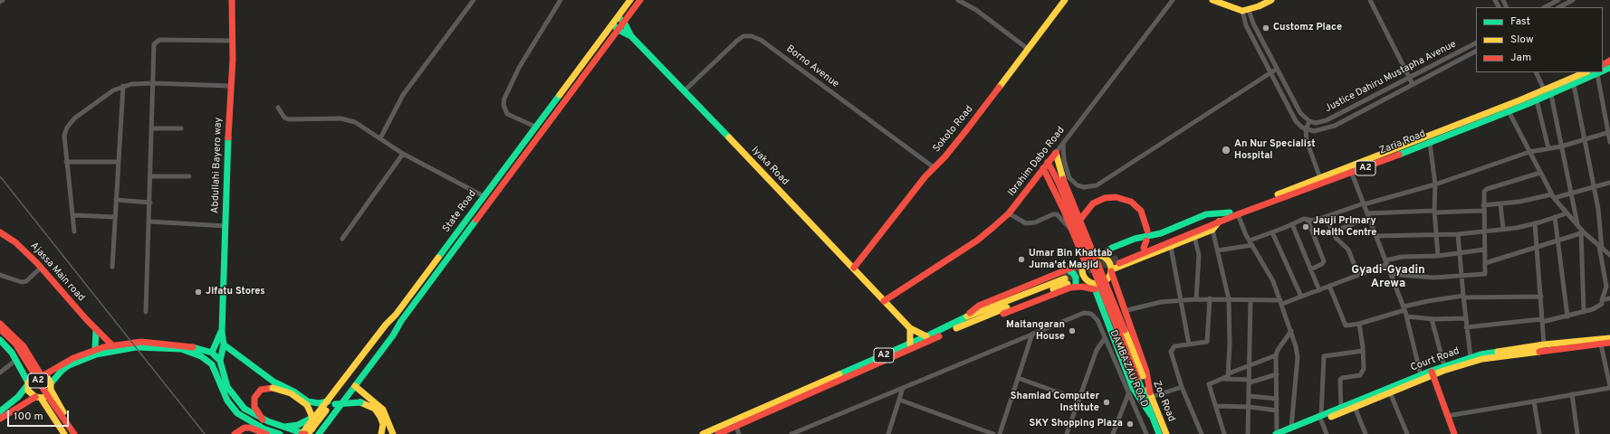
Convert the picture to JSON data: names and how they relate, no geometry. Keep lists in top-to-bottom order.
{
  "streets": {
    "main road": [
      "Sokoto Road",
      "Zaria Road",
      "Ibrahim Dabo Road",
      "Abdullahi Bayero way",
      "Iyaka Road",
      "A2",
      "State Road",
      "Ajassa Main road",
      "Court Road",
      "Zoo Road"
    ],
    "street": ["Borno Avenue", "Justice Dahiru Mustapha Avenue", "DAMBAZAU ROAD"]
  },
  "crossings": [
    ["Borno Avenue", "Sokoto Road"],
    ["Borno Avenue", "Iyaka Road"],
    ["Sokoto Road", "Iyaka Road"],
    ["Ibrahim Dabo Road", "Iyaka Road"],
    ["Iyaka Road", "State Road"]
  ],
  "districts": ["Gyadi-Gyadin Arewa"],
  "places": [
    "Customz Place",
    "An Nur Specialist Hospital",
    "Jauji Primary Health Centre",
    "Umar Bin Khattab Juma'at Masjid",
    "Jifatu Stores",
    "Maitangaran House",
    "Shamlad Computer Institute",
    "SKY Shopping Plaza"
  ],
  "legend": ["Fast", "Slow", "Jam"],
  "scale_bar": "100 m"
}
